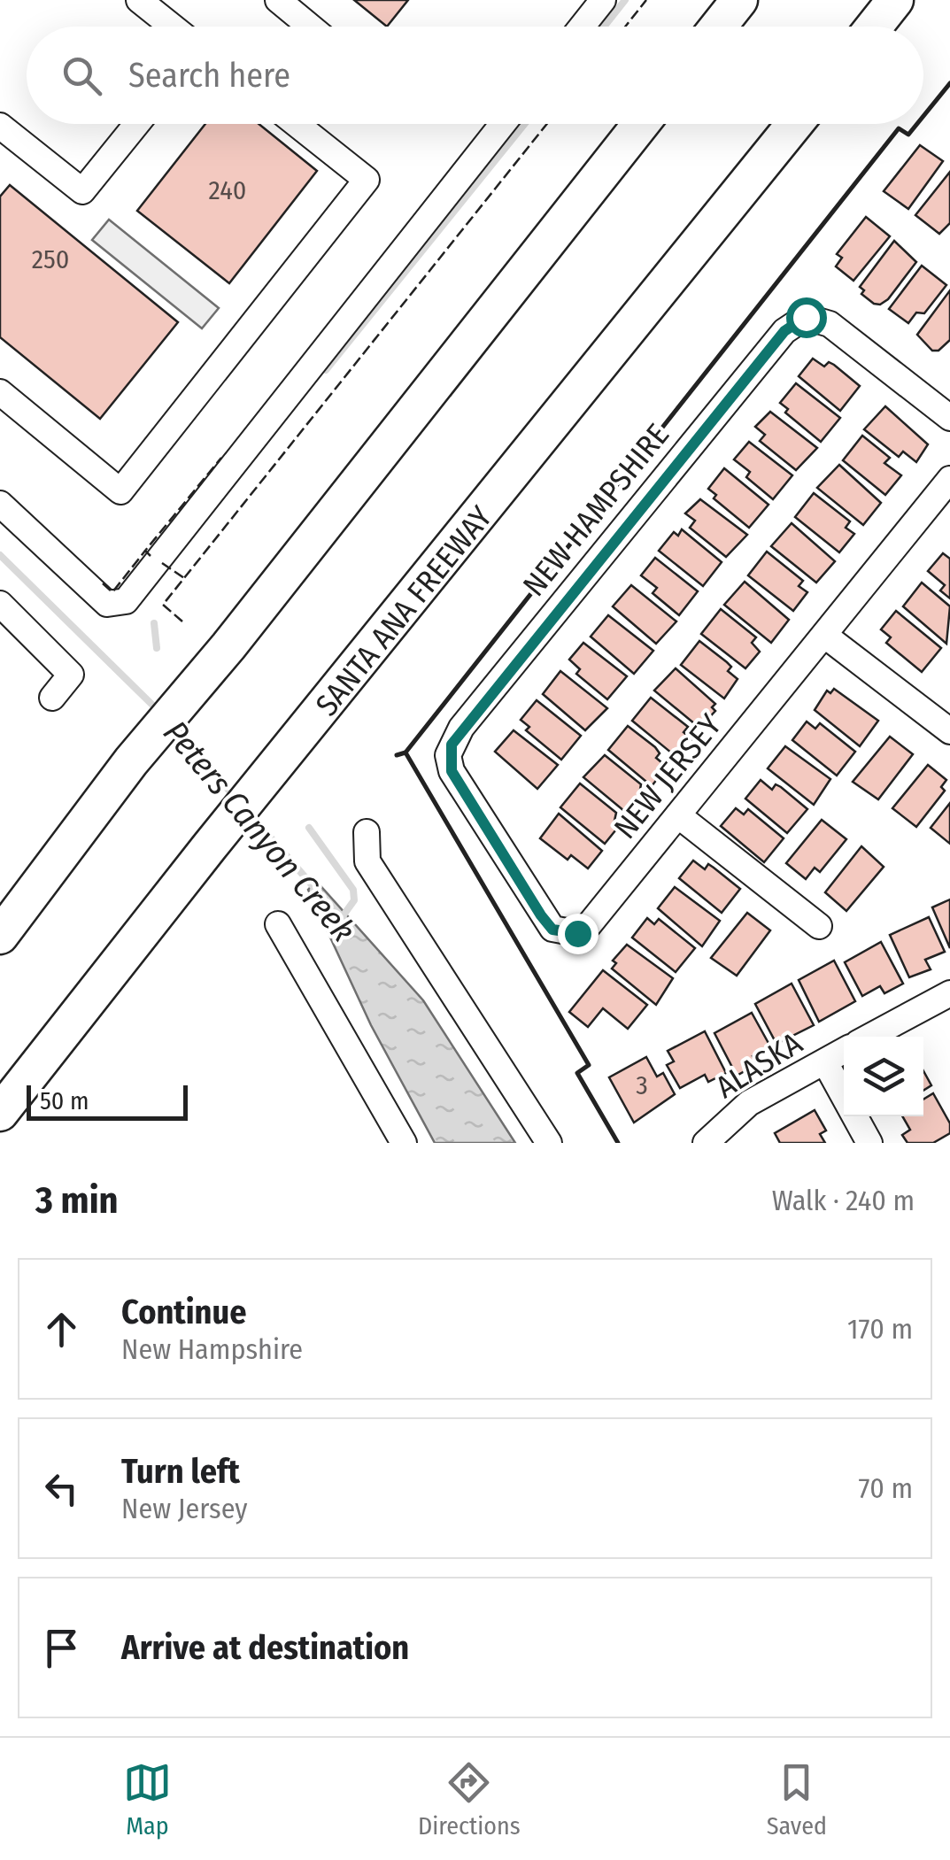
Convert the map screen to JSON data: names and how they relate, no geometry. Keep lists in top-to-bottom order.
{
  "streets": {
    "highway": ["SANTA ANA FREEWAY"],
    "street": ["NEW HAMPSHIRE", "NEW JERSEY", "ALASKA"]
  },
  "crossings": [
    ["NEW HAMPSHIRE", "NEW JERSEY"]
  ],
  "water": ["Peters Canyon Creek"],
  "house_numbers": ["240", "250", "3"],
  "scale_bar": "50 m",
  "page": {
    "search": "Search here",
    "scale": "50 m",
    "heading": ["3 min", "Walk · 240 m"],
    "list": [
      ["Continue", "New Hampshire", "170 m"],
      ["Turn left", "New Jersey", "70 m"],
      "Arrive at destination"
    ],
    "nav": ["Map", "Directions", "Saved"]
  }
}
